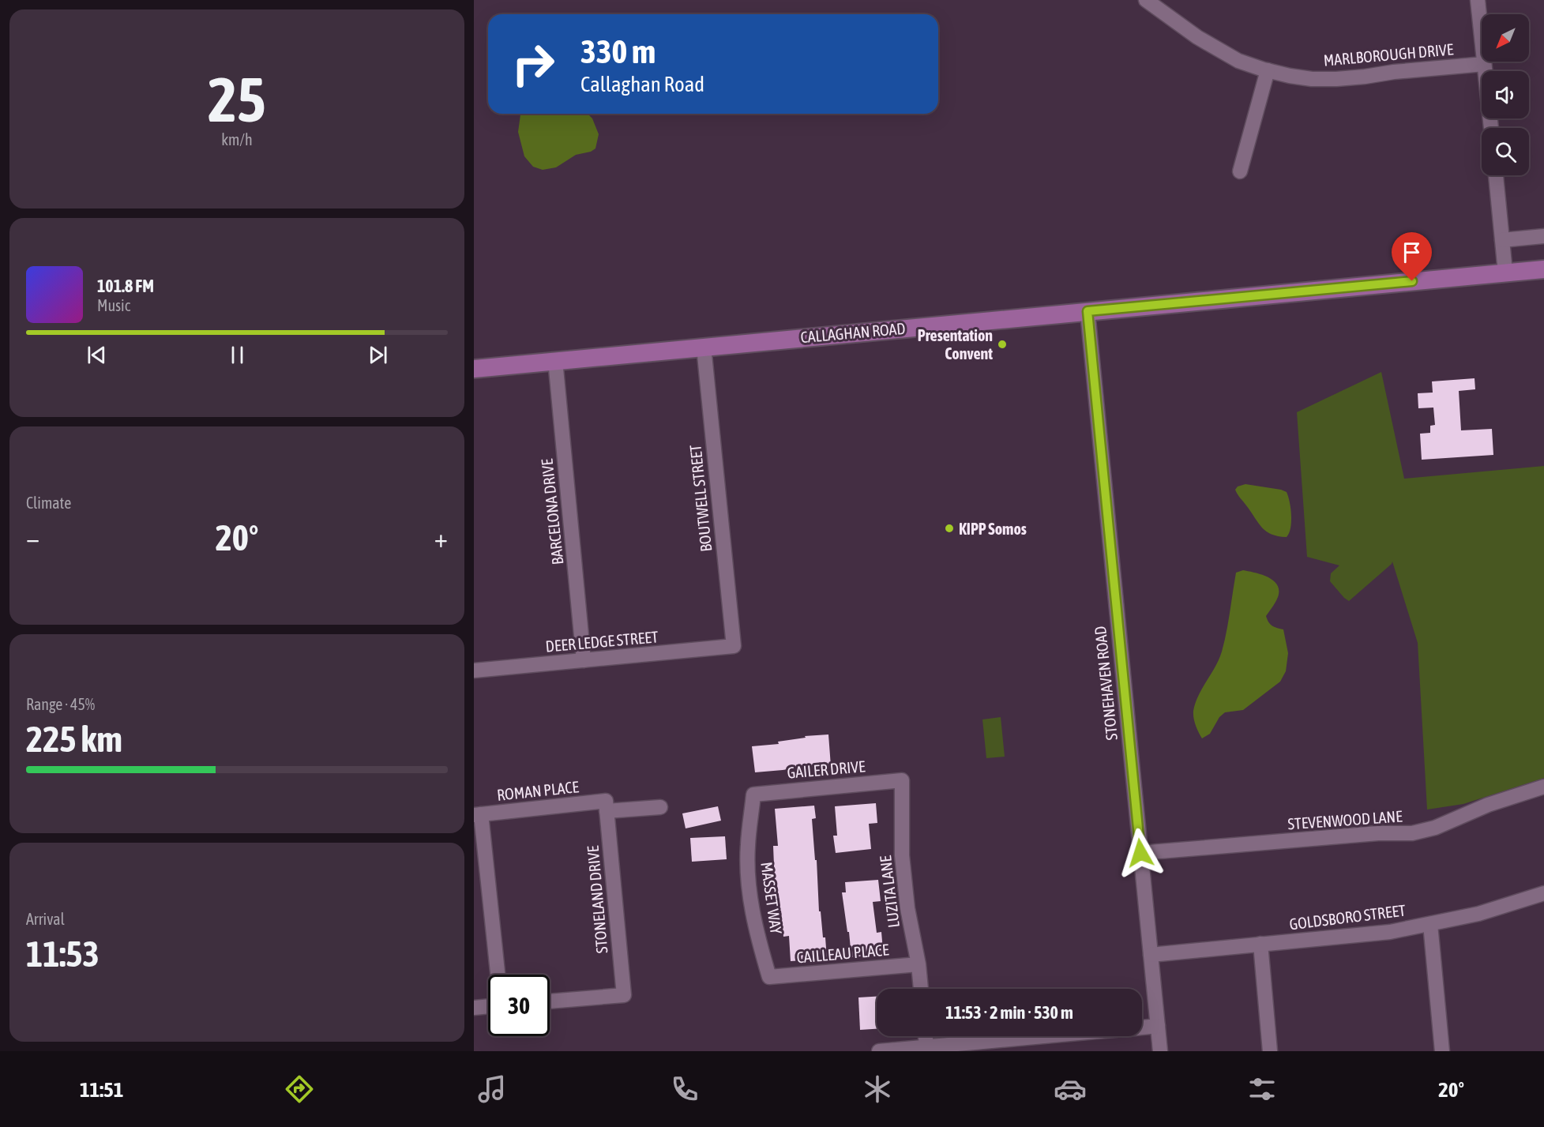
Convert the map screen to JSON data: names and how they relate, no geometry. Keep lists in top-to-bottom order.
{
  "streets": {
    "main road": ["CALLAGHAN ROAD"],
    "street": [
      "MARLBOROUGH DRIVE",
      "BOUTWELL STREET",
      "BARCELONA DRIVE",
      "DEER LEDGE STREET",
      "STONEHAVEN ROAD",
      "GAILER DRIVE",
      "ROMAN PLACE",
      "STEVENWOOD LANE",
      "LUZITA LANE",
      "MASSET WAY",
      "STONELAND DRIVE",
      "GOLDSBORO STREET",
      "CAILLEAU PLACE"
    ]
  },
  "crossings": [
    ["CALLAGHAN ROAD", "BOUTWELL STREET"],
    ["CALLAGHAN ROAD", "BARCELONA DRIVE"],
    ["CALLAGHAN ROAD", "STONEHAVEN ROAD"],
    ["BOUTWELL STREET", "DEER LEDGE STREET"],
    ["BARCELONA DRIVE", "DEER LEDGE STREET"],
    ["STONEHAVEN ROAD", "STEVENWOOD LANE"],
    ["STONEHAVEN ROAD", "GOLDSBORO STREET"],
    ["GAILER DRIVE", "LUZITA LANE"],
    ["GAILER DRIVE", "MASSET WAY"],
    ["ROMAN PLACE", "STONELAND DRIVE"],
    ["LUZITA LANE", "CAILLEAU PLACE"],
    ["MASSET WAY", "CAILLEAU PLACE"]
  ],
  "places": ["Presentation Convent", "KIPP Somos"],
  "north": "bottom left",
  "page": {
    "tile": [
      ["25", "km/h"],
      "Climate",
      ["Range · 45%", "225 km"],
      ["Arrival", "11:53"]
    ],
    "turn": ["330 m", "Callaghan Road"],
    "song": ["101.8 FM", "Music"],
    "heat": ["−", "20°", "+"],
    "limit": "30",
    "trip": "11:53 · 2 min · 530 m",
    "tabs": ["11:51", "20°"]
  }
}
